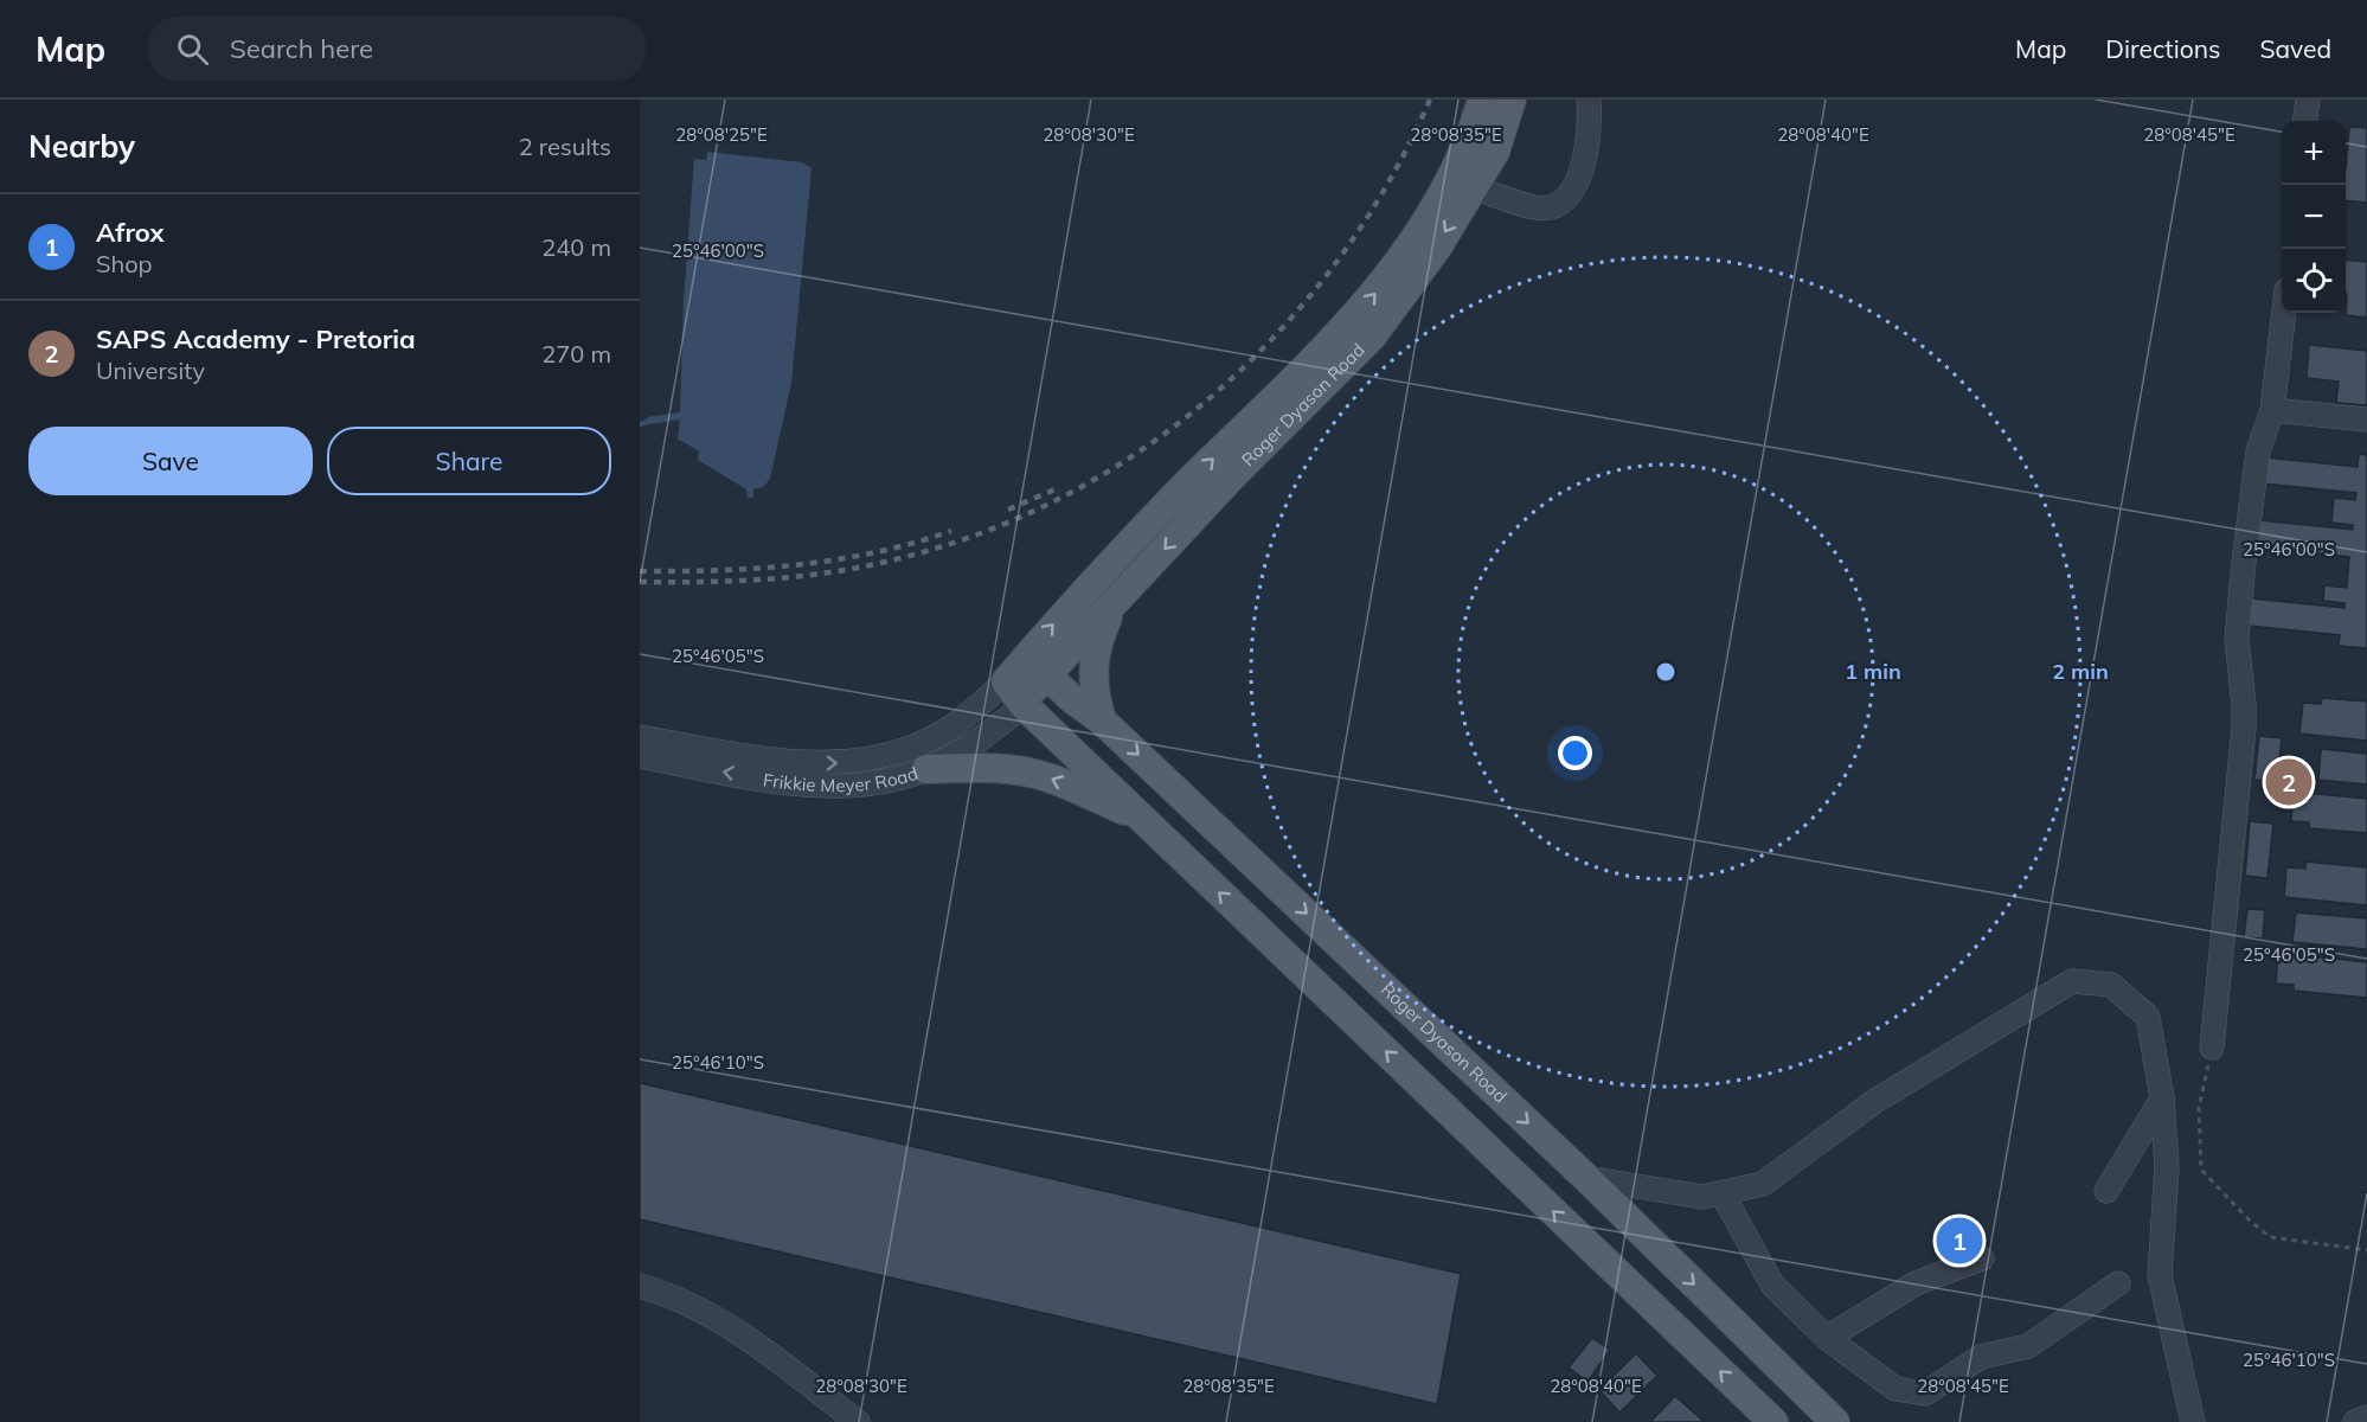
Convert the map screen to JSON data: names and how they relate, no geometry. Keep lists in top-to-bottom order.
{
  "streets": {
    "main road": ["Roger Dyason Road"],
    "street": ["Frikkie Meyer Road"]
  },
  "crossings": [
    ["Roger Dyason Road", "Frikkie Meyer Road"]
  ],
  "page": {
    "header": "Map",
    "search": "Search here",
    "nav": ["Map", "Directions", "Saved"],
    "heading": ["Nearby", "2 results"],
    "map_buttons": ["+", "−"],
    "list": [
      {
        "mark": "1",
        "name": "Afrox",
        "note": "Shop",
        "value": "240 m"
      },
      {
        "mark": "2",
        "name": "SAPS Academy - Pretoria",
        "note": "University",
        "value": "270 m"
      }
    ],
    "buttons": ["Save", "Share"],
    "pins": ["2", "1"]
  },
  "coordinates": [
    "28°08'25\"E",
    "28°08'30\"E",
    "28°08'35\"E",
    "28°08'40\"E",
    "28°08'45\"E",
    "25°46'00\"S",
    "25°46'05\"S",
    "25°46'10\"S"
  ],
  "rings": ["1 min", "2 min"]
}
